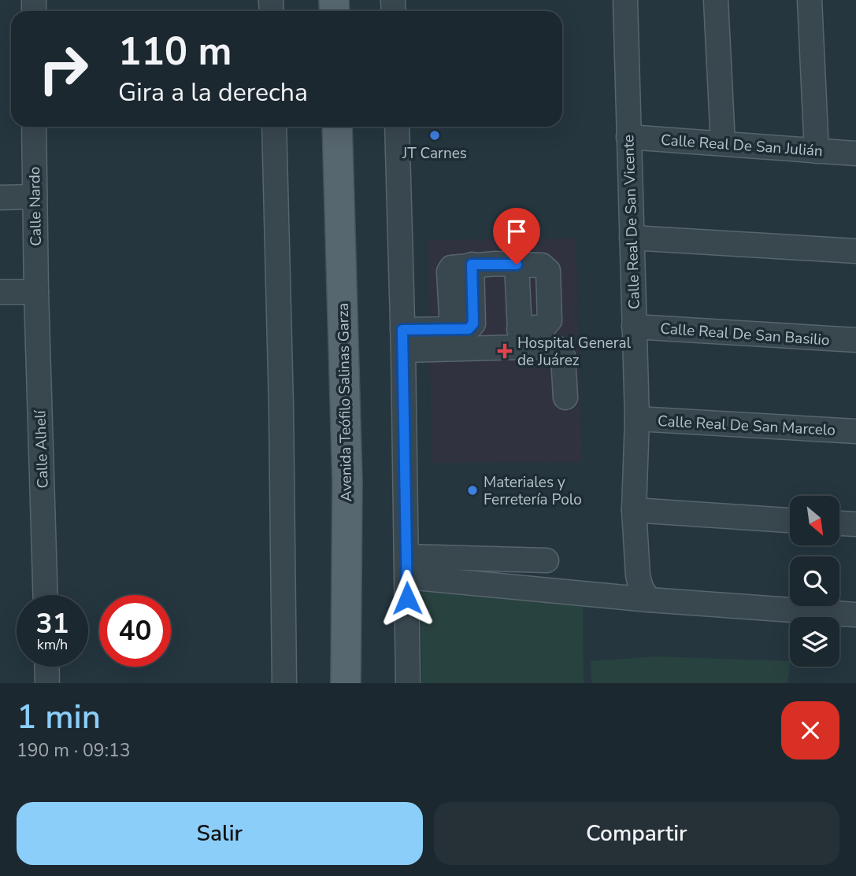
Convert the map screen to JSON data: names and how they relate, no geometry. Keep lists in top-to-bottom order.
{
  "streets": {
    "main road": ["Avenida Teófilo Salinas Garza"],
    "street": [
      "Calle Real De San Julián",
      "Calle Nardo",
      "Calle Real De San Vicente",
      "Calle Real De San Basilio",
      "Calle Real De San Marcelo",
      "Calle Alhelí"
    ]
  },
  "crossings": [
    ["Calle Real De San Julián", "Calle Real De San Vicente"],
    ["Calle Nardo", "Calle Alhelí"],
    ["Calle Real De San Vicente", "Calle Real De San Basilio"],
    ["Calle Real De San Vicente", "Calle Real De San Marcelo"]
  ],
  "places": {
    "other": ["JT Carnes", "Materiales y Ferretería Polo"],
    "health": ["Hospital General de Juárez"]
  },
  "north": "bottom right",
  "page": {
    "turn": ["110 m", "Gira a la derecha"],
    "speed": "31 km/h",
    "limit": "40",
    "heading": ["1 min", "190 m · 09:13"],
    "buttons": ["Salir", "Compartir"]
  }
}
